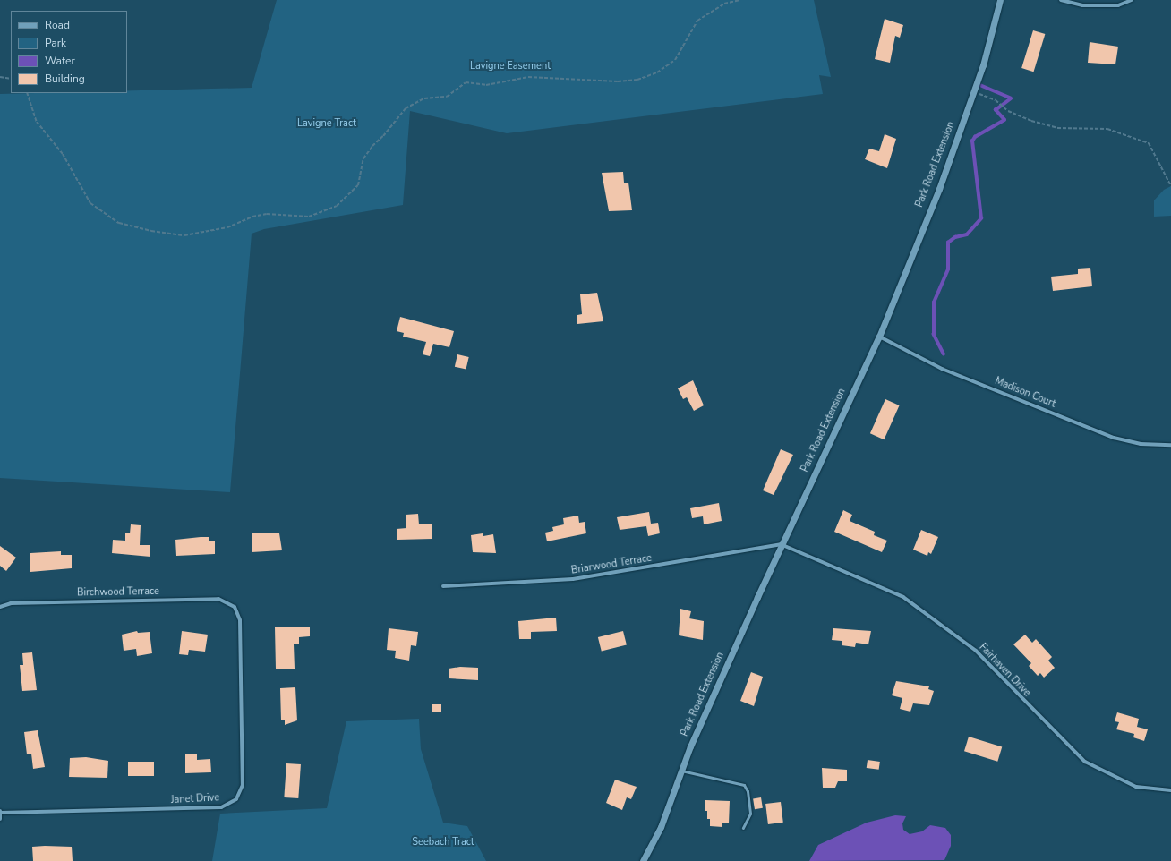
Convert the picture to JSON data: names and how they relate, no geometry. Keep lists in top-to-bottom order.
{
  "streets": {
    "street": [
      "Park Road Extension",
      "Madison Court",
      "Briarwood Terrace",
      "Birchwood Terrace",
      "Fairhaven Drive",
      "Janet Drive"
    ]
  },
  "crossings": [
    ["Park Road Extension", "Madison Court"],
    ["Park Road Extension", "Briarwood Terrace"],
    ["Park Road Extension", "Fairhaven Drive"],
    ["Briarwood Terrace", "Fairhaven Drive"],
    ["Birchwood Terrace", "Janet Drive"]
  ],
  "parks": ["Lavigne Easement", "Lavigne Tract", "Seebach Tract"],
  "legend": [
    "Road",
    "Park",
    "Water",
    "Building"
  ]
}
